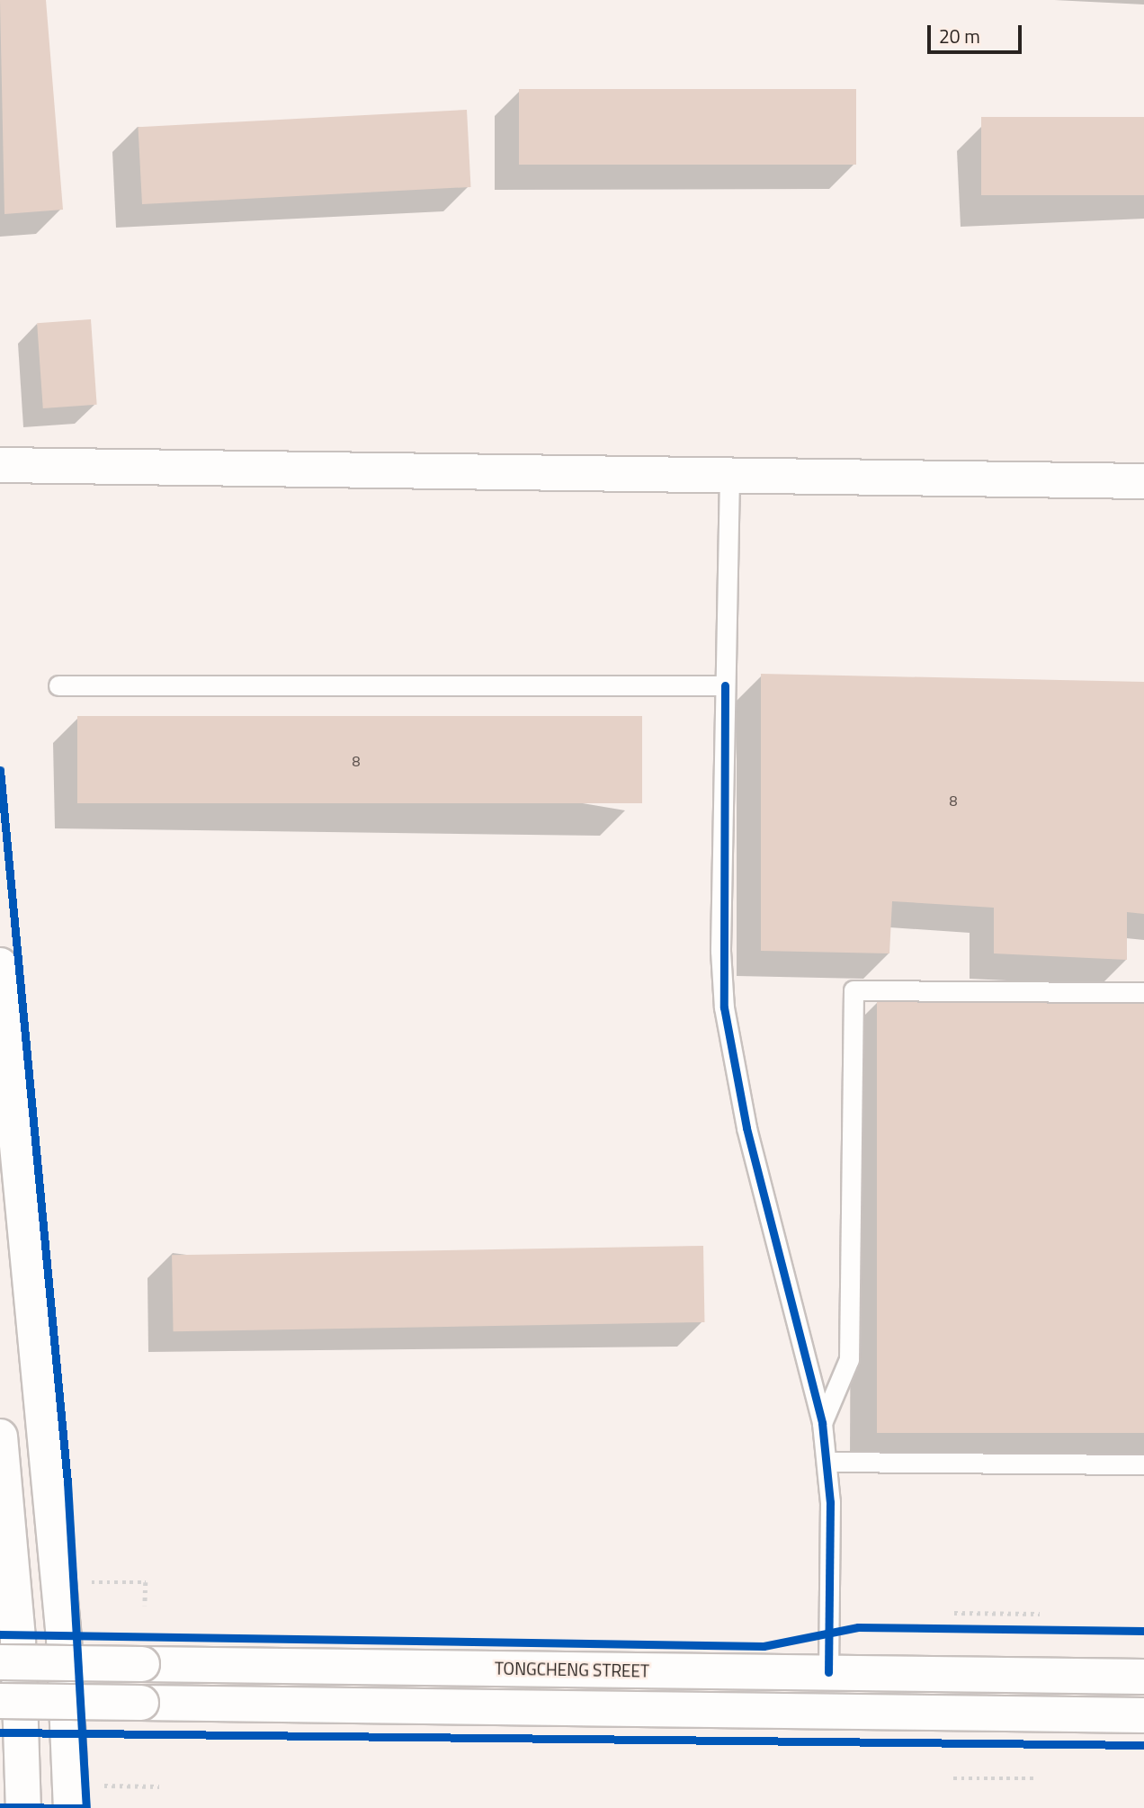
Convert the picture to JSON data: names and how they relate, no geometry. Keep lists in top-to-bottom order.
{
  "streets": {
    "main road": ["TONGCHENG STREET"]
  },
  "house_numbers": ["8", "8"],
  "scale_bar": "20 m"
}
